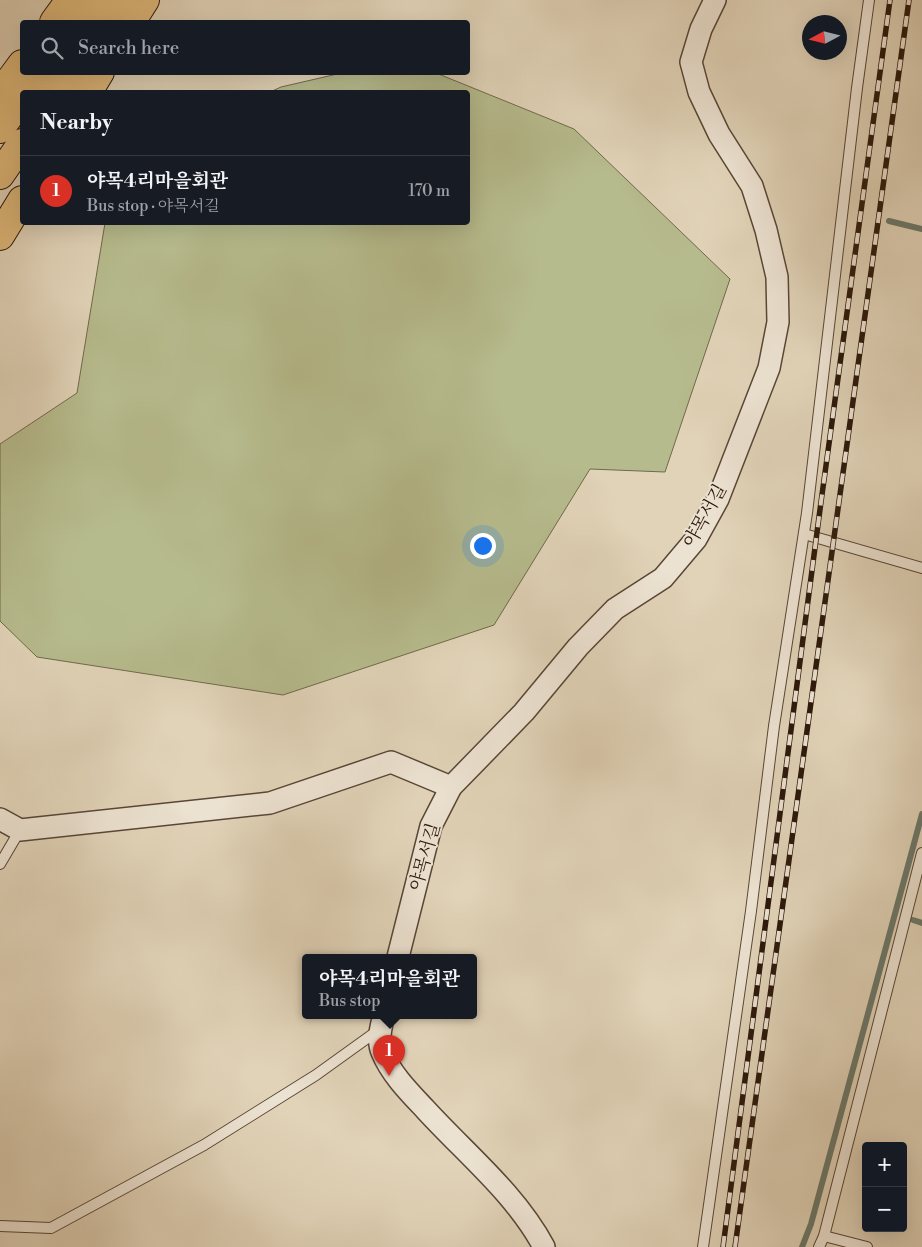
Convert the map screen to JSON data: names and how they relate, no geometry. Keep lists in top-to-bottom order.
{
  "streets": {
    "street": ["야목서길"]
  },
  "north": "left",
  "page": {
    "search": "Search here",
    "heading": "Nearby",
    "list": [
      {
        "mark": "1",
        "name": "야목4리마을회관",
        "note": "Bus stop · 야목서길",
        "value": "170 m"
      }
    ],
    "popup": ["야목4리마을회관", "Bus stop"],
    "pins": "1",
    "map_buttons": ["+", "−"]
  }
}
